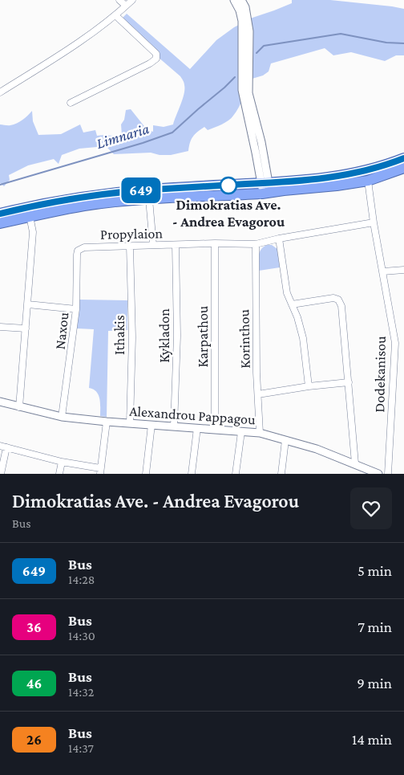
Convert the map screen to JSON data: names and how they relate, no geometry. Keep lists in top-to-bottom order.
{
  "streets": {
    "street": [
      "Propylaion",
      "Naxou",
      "Ithakis",
      "Kykladon",
      "Karpathou",
      "Korinthou",
      "Dodekanisou",
      "Alexandrou Pappagou"
    ]
  },
  "crossings": [
    ["Propylaion", "Naxou"],
    ["Propylaion", "Ithakis"],
    ["Propylaion", "Kykladon"],
    ["Propylaion", "Karpathou"],
    ["Propylaion", "Korinthou"],
    ["Propylaion", "Dodekanisou"],
    ["Naxou", "Alexandrou Pappagou"],
    ["Ithakis", "Alexandrou Pappagou"],
    ["Kykladon", "Alexandrou Pappagou"],
    ["Karpathou", "Alexandrou Pappagou"],
    ["Korinthou", "Alexandrou Pappagou"]
  ],
  "water": ["Limnaria"],
  "places": ["Dimokratias Ave. - Andrea Evagorou"],
  "lines": ["bus line 649"],
  "page": {
    "on_map": "649",
    "heading": ["Dimokratias Ave. - Andrea Evagorou", "Bus"],
    "list": [
      {
        "mark": "649",
        "name": "Bus",
        "note": "14:28",
        "value": "5 min"
      },
      {
        "mark": "36",
        "name": "Bus",
        "note": "14:30",
        "value": "7 min"
      },
      {
        "mark": "46",
        "name": "Bus",
        "note": "14:32",
        "value": "9 min"
      },
      {
        "mark": "26",
        "name": "Bus",
        "note": "14:37",
        "value": "14 min"
      }
    ]
  }
}
